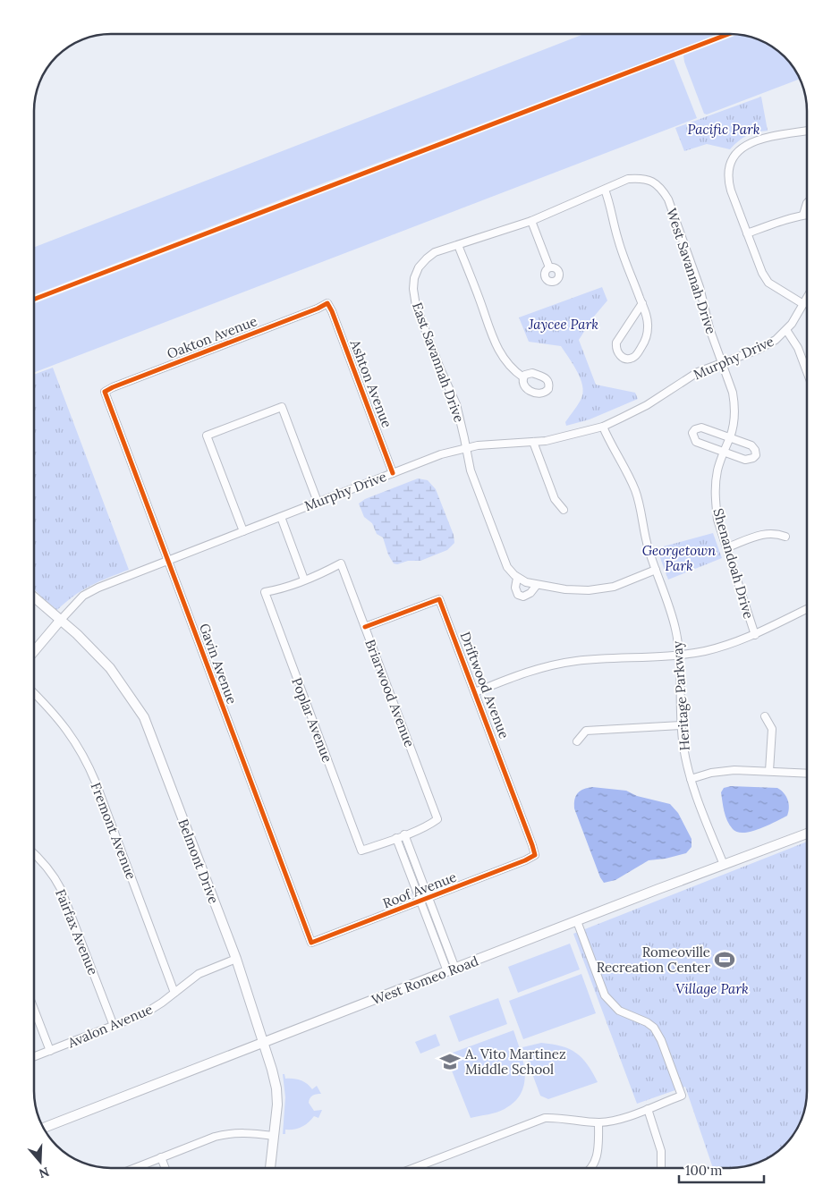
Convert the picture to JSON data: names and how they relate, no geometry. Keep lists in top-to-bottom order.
{
  "streets": {
    "main road": ["Murphy Drive", "Belmont Drive", "West Romeo Road"],
    "street": [
      "West Savannah Drive",
      "Oakton Avenue",
      "East Savannah Drive",
      "Ashton Avenue",
      "Shenandoah Drive",
      "Gavin Avenue",
      "Driftwood Avenue",
      "Briarwood Avenue",
      "Heritage Parkway",
      "Poplar Avenue",
      "Fremont Avenue",
      "Roof Avenue",
      "Fairfax Avenue",
      "Avalon Avenue"
    ]
  },
  "crossings": [
    ["West Savannah Drive", "Murphy Drive"],
    ["West Savannah Drive", "East Savannah Drive"],
    ["West Savannah Drive", "Shenandoah Drive"],
    ["Oakton Avenue", "Ashton Avenue"],
    ["Oakton Avenue", "Gavin Avenue"],
    ["Murphy Drive", "East Savannah Drive"],
    ["Murphy Drive", "Ashton Avenue"],
    ["Murphy Drive", "Shenandoah Drive"],
    ["Murphy Drive", "Gavin Avenue"],
    ["Murphy Drive", "Heritage Parkway"],
    ["Murphy Drive", "Belmont Drive"],
    ["Gavin Avenue", "Roof Avenue"],
    ["Driftwood Avenue", "Briarwood Avenue"],
    ["Driftwood Avenue", "Roof Avenue"],
    ["Briarwood Avenue", "Poplar Avenue"],
    ["Heritage Parkway", "West Romeo Road"],
    ["Fremont Avenue", "Avalon Avenue"],
    ["Belmont Drive", "West Romeo Road"],
    ["Belmont Drive", "Avalon Avenue"],
    ["Fairfax Avenue", "Avalon Avenue"]
  ],
  "parks": [
    "Pacific Park",
    "Jaycee Park",
    "Georgetown Park",
    "Village Park"
  ],
  "places": {
    "sports": ["Romeoville Recreation Center"],
    "school or university": ["A. Vito Martinez Middle School"]
  },
  "scale_bar": "100 m",
  "north": "bottom"
}
